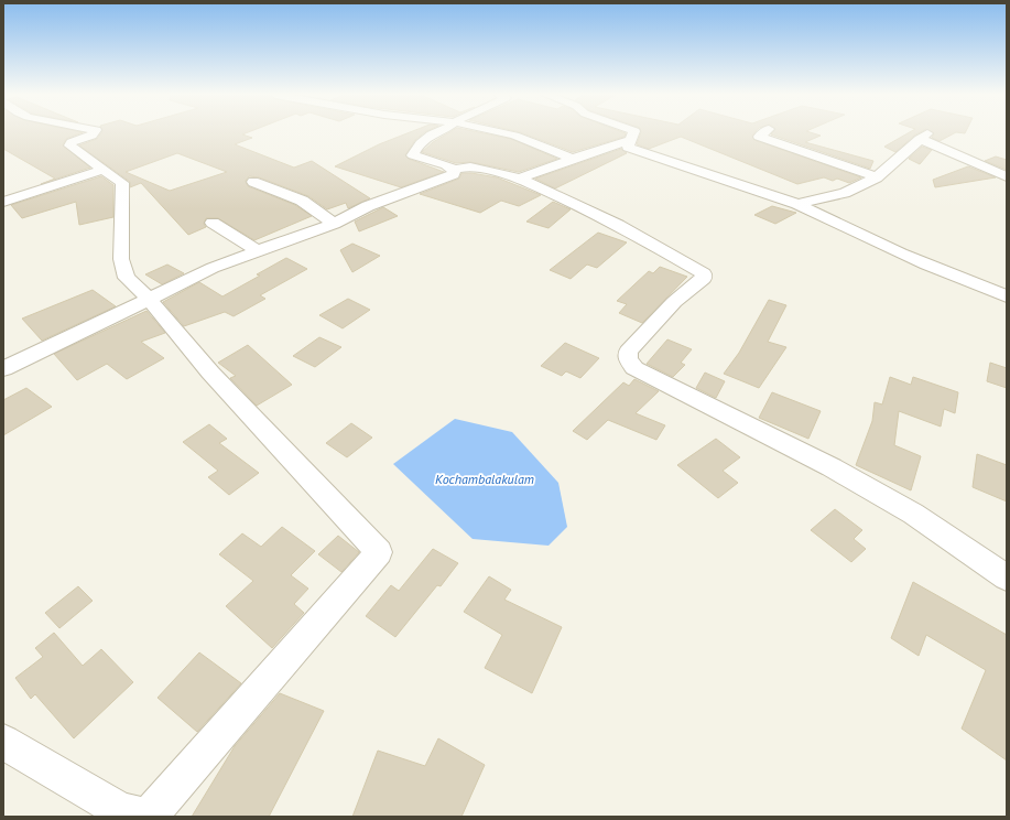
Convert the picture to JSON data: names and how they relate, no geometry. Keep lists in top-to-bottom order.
{
  "water": ["Kochambalakulam"]
}
